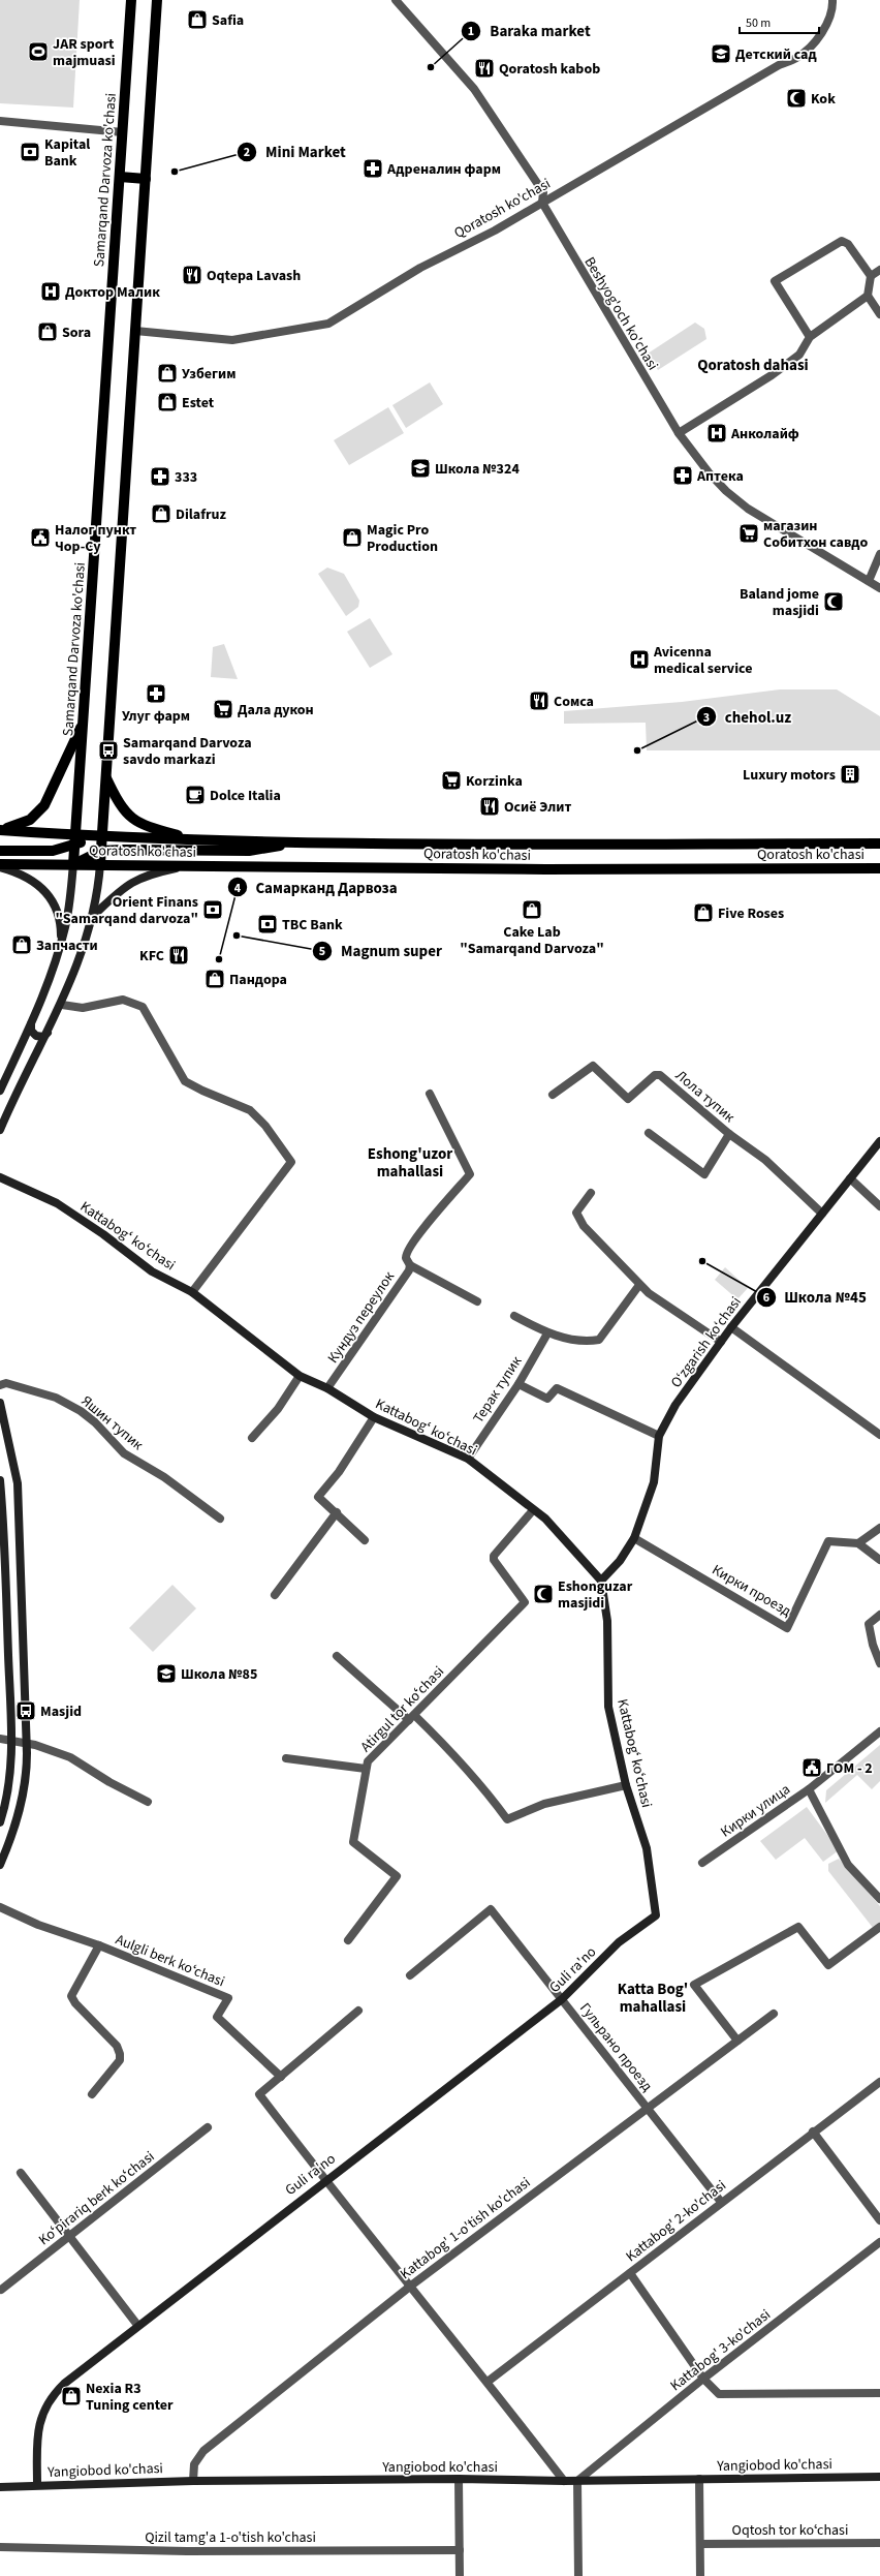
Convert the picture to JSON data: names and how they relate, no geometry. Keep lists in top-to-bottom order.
{
  "streets": {
    "main road": ["Samarqand Darvoza ko'chasi", "Qoratosh ko'chasi"],
    "street": [
      "Beshyog'och ko'chasi",
      "Лола тупик",
      "Kattabogʻ koʻchasi",
      "Кундуз переулок",
      "O‘zgarish ko‘chasi",
      "Терак тупик",
      "Яшин тупик",
      "Кирки проезд",
      "Atirgul tor koʻchasi",
      "Кирки улица",
      "Aulgli berk koʻchasi",
      "Guli ra'no",
      "Гульрано проезд",
      "Koʻpirariq berk koʻchasi",
      "Kattabog' 2-ko'chasi",
      "Kattabog' 1-o'tish ko'chasi",
      "Kattabog' 3-ko'chasi",
      "Yangiobod ko'chasi",
      "Oqtosh tor koʻchasi",
      "Qizil tamg'a 1-o'tish ko'chasi"
    ]
  },
  "crossings": [
    ["Samarqand Darvoza ko'chasi", "Qoratosh ko'chasi"],
    ["Qoratosh ko'chasi", "Beshyog'och ko'chasi"],
    ["Лола тупик", "O‘zgarish ko‘chasi"],
    ["Kattabogʻ koʻchasi", "Кундуз переулок"],
    ["Kattabogʻ koʻchasi", "O‘zgarish ko‘chasi"],
    ["Kattabogʻ koʻchasi", "Терак тупик"],
    ["Kattabogʻ koʻchasi", "Atirgul tor koʻchasi"],
    ["Kattabogʻ koʻchasi", "Guli ra'no"],
    ["O‘zgarish ko‘chasi", "Кирки проезд"],
    ["Guli ra'no", "Гульрано проезд"],
    ["Guli ra'no", "Yangiobod ko'chasi"],
    ["Гульрано проезд", "Kattabog' 2-ko'chasi"],
    ["Гульрано проезд", "Kattabog' 1-o'tish ko'chasi"],
    ["Kattabog' 1-o'tish ko'chasi", "Yangiobod ko'chasi"],
    ["Kattabog' 3-ko'chasi", "Yangiobod ko'chasi"]
  ],
  "districts": ["Qoratosh dahasi", "Eshong'uzor mahallasi", "Katta Bog' mahallasi"],
  "places": {
    "shop": [
      "Safia",
      "Sora",
      "Узбегим",
      "Estet",
      "Dilafruz",
      "Magic Pro Production",
      "Cake Lab \"Samarqand Darvoza\"",
      "Five Roses",
      "Запчасти",
      "Пандора",
      "Nexia R3 Tuning center"
    ],
    "sports": ["JAR sport majmuasi"],
    "school or university": ["Детский сад", "Школа №324", "Школа №85"],
    "other": [
      "Baraka market",
      "Mini Market",
      "chehol.uz",
      "Magnum super",
      "Самарканд Дарвоза",
      "Школа №45"
    ],
    "restaurant": [
      "Qoratosh kabob",
      "Oqtepa Lavash",
      "Сомса",
      "Осиё Элит",
      "KFC"
    ],
    "mosque": ["Kok", "Baland jome masjidi", "Eshonguzar masjidi"],
    "bank": ["Kapital Bank", "Orient Finans \"Samarqand darvoza\"", "TBC Bank"],
    "pharmacy": [
      "Адреналин фарм",
      "Аптека",
      "333",
      "Улуг фарм"
    ],
    "hospital": ["Доктор Малик", "Анколайф", "Avicenna medical service"],
    "supermarket": ["магазин Собитхон савдо", "Дала дукон", "Korzinka"],
    "public building": ["Налог пункт Чор-Су", "ГОМ - 2"],
    "bus stop": ["Samarqand Darvoza savdo markazi", "Masjid"],
    "building": ["Luxury motors"],
    "cafe": ["Dolce Italia"]
  },
  "scale_bar": "50 m"
}
